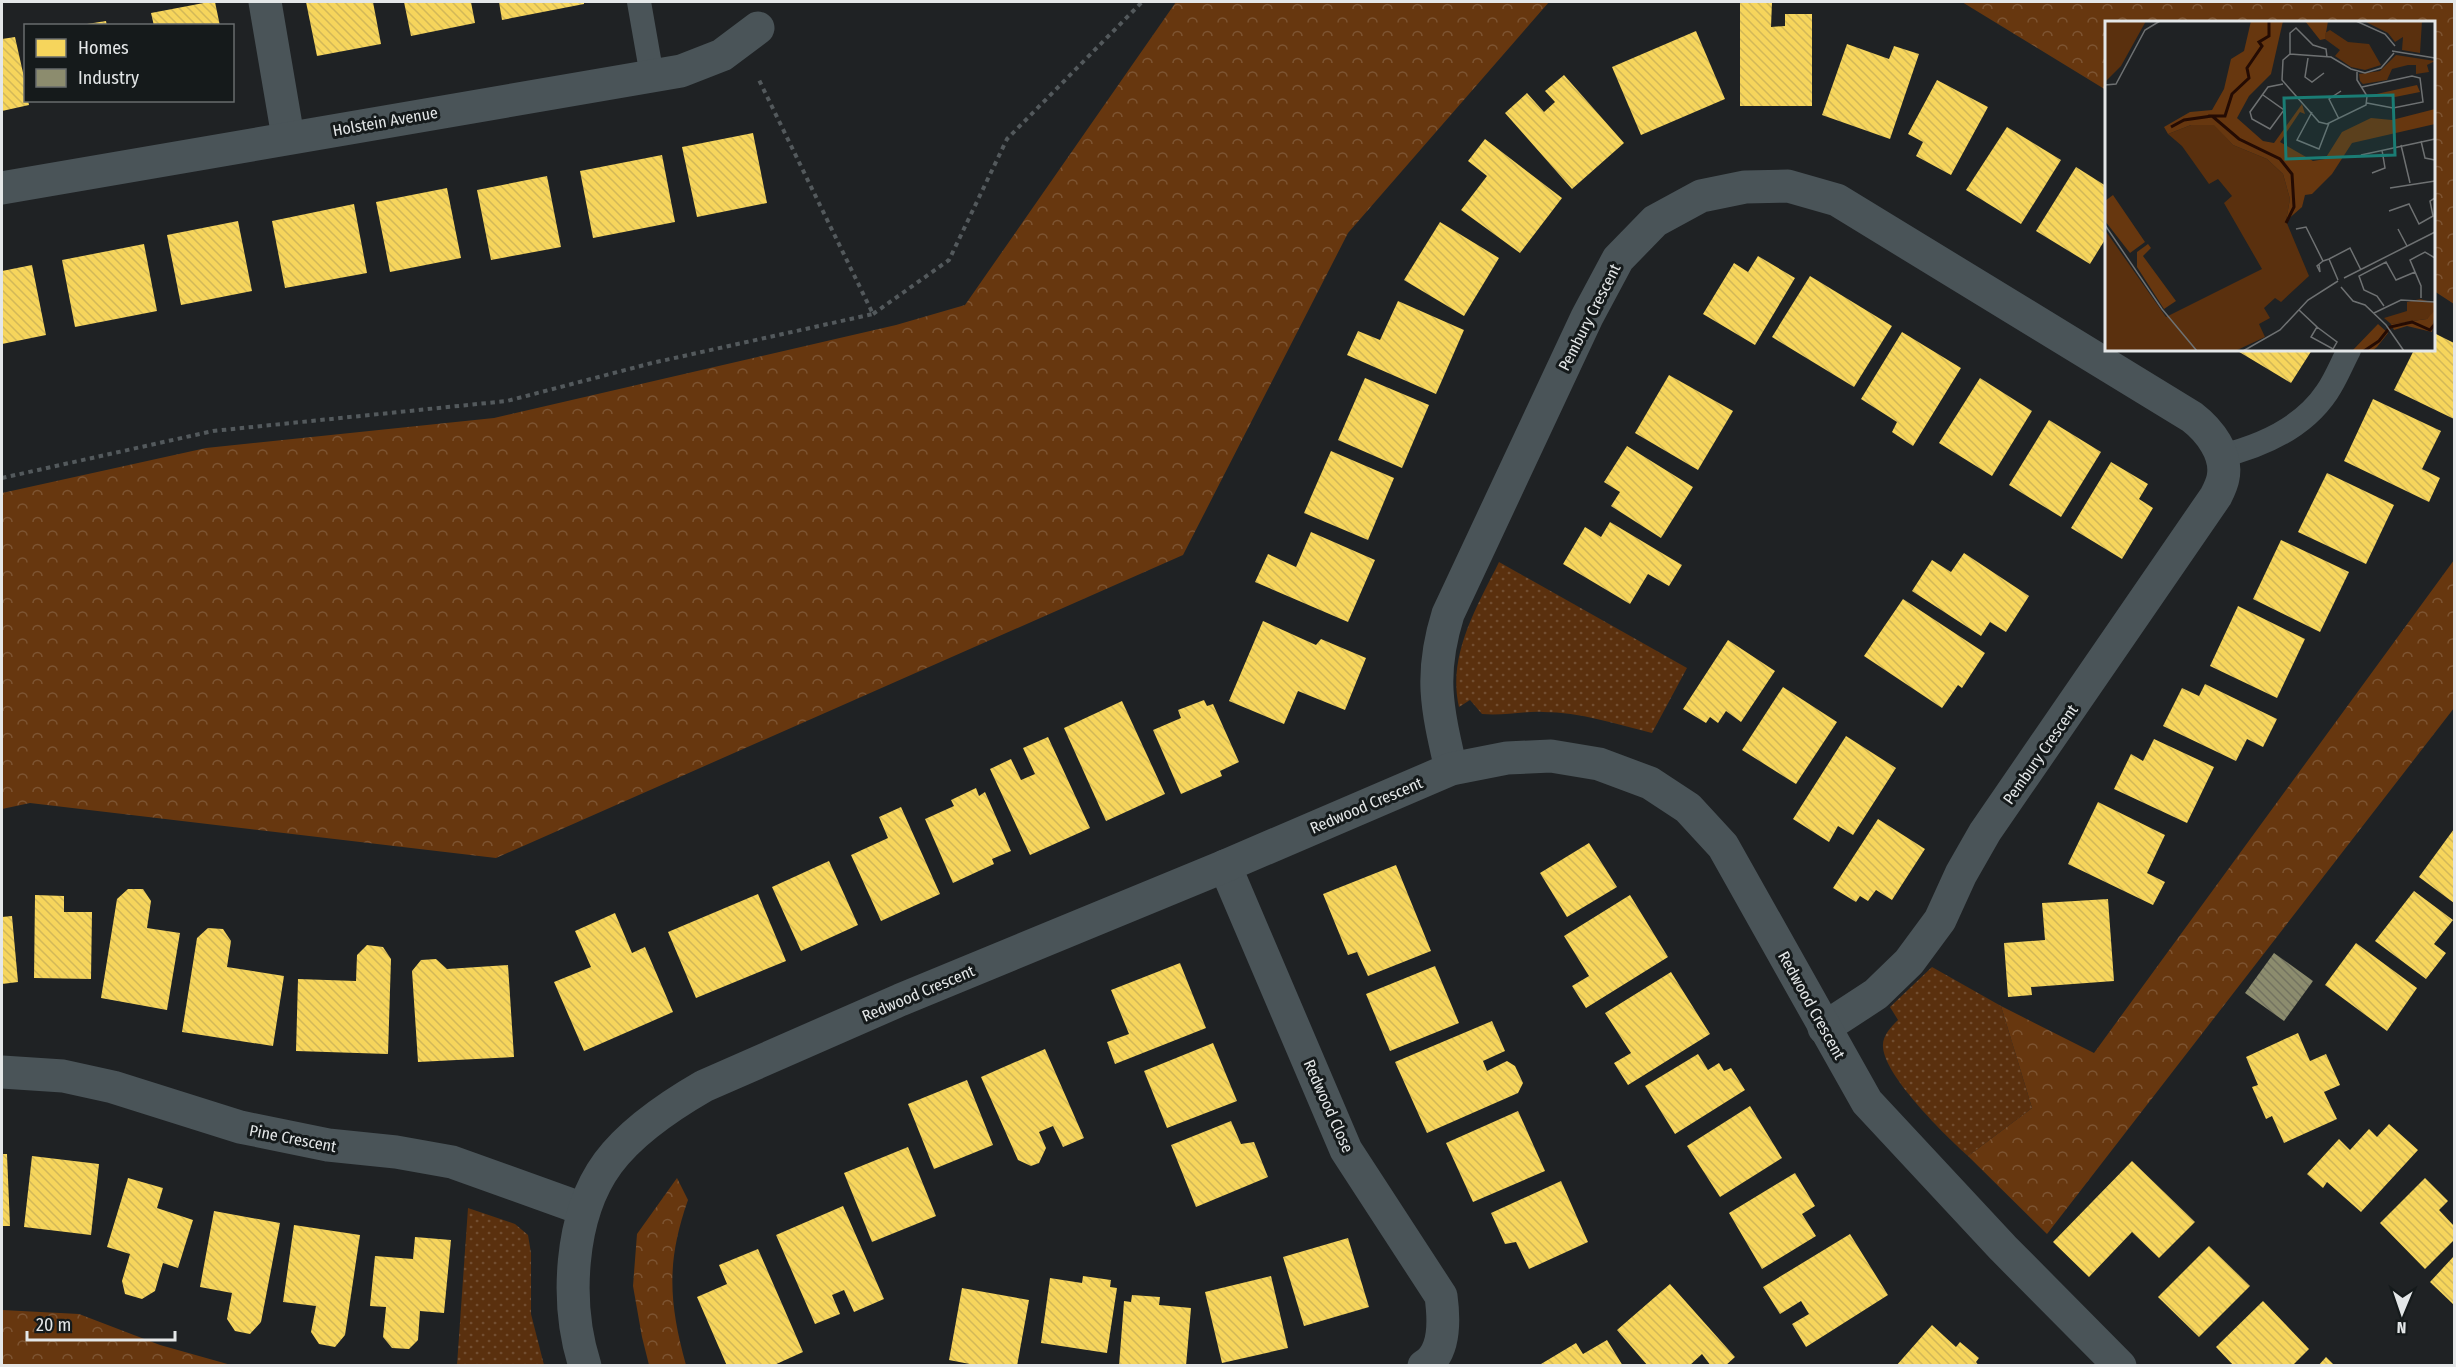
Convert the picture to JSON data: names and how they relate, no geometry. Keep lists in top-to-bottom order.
{
  "streets": {
    "street": [
      "Holstein Avenue",
      "Pembury Crescent",
      "Redwood Crescent",
      "Redwood Close",
      "Pine Crescent"
    ]
  },
  "crossings": [
    ["Pembury Crescent", "Redwood Crescent"],
    ["Redwood Crescent", "Redwood Close"],
    ["Redwood Crescent", "Pine Crescent"]
  ],
  "legend": ["Homes", "Industry"],
  "scale_bar": "20 m",
  "north": "bottom"
}
